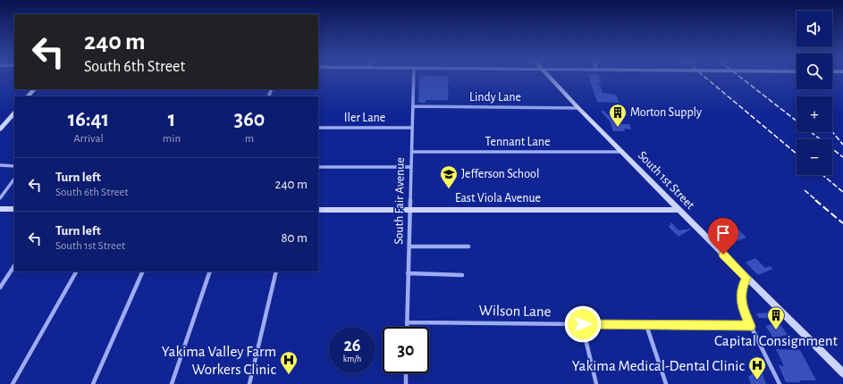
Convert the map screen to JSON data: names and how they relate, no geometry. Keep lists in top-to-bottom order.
{
  "streets": {
    "street": [
      "Lindy Lane",
      "Iler Lane",
      "Tennant Lane",
      "South 1st Street",
      "East Viola Avenue",
      "South Fair Avenue",
      "Wilson Lane"
    ]
  },
  "crossings": [
    ["Lindy Lane", "South 1st Street"],
    ["Lindy Lane", "South Fair Avenue"],
    ["Iler Lane", "South Fair Avenue"],
    ["Tennant Lane", "South 1st Street"],
    ["Tennant Lane", "South Fair Avenue"],
    ["South 1st Street", "East Viola Avenue"],
    ["East Viola Avenue", "South Fair Avenue"],
    ["South Fair Avenue", "Wilson Lane"]
  ],
  "places": {
    "building": ["Morton Supply", "Capital Consignment"],
    "school or university": ["Jefferson School"],
    "hospital": ["Yakima Valley Farm Workers Clinic", "Yakima Medical-Dental Clinic"]
  },
  "page": {
    "map_buttons": ["+", "−"],
    "turn": ["240 m", "South 6th Street"],
    "eta": [
      "16:41",
      "Arrival",
      "1",
      "min",
      "360",
      "m"
    ],
    "list": [
      {
        "name": "Turn left",
        "note": "South 6th Street",
        "value": "240 m"
      },
      {
        "name": "Turn left",
        "note": "South 1st Street",
        "value": "80 m"
      }
    ],
    "speed": "26 km/h",
    "limit": "30"
  }
}
